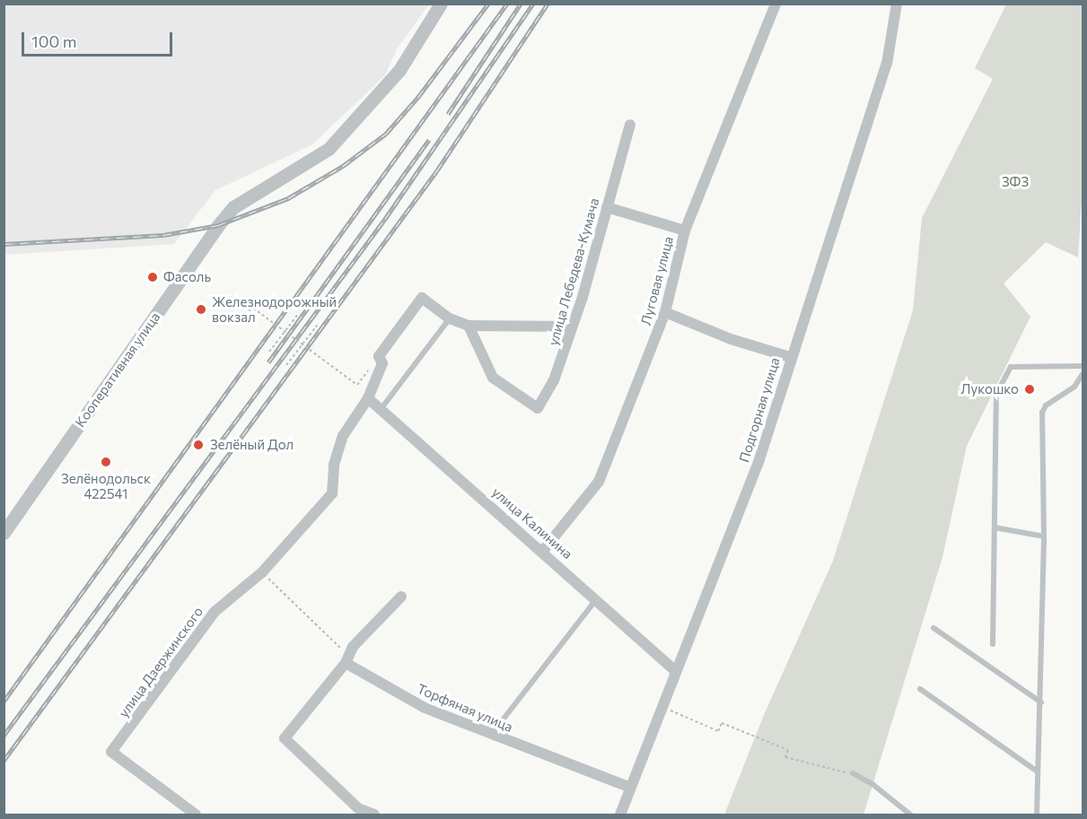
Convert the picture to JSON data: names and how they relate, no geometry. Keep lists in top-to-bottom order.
{
  "streets": {
    "street": [
      "улица Лебедева-Кумача",
      "Луговая улица",
      "Кооперативная улица",
      "Подгорная улица",
      "улица Калинина",
      "улица Дзержинского",
      "Торфяная улица"
    ]
  },
  "crossings": [
    ["улица Лебедева-Кумача", "улица Дзержинского"],
    ["Луговая улица", "улица Калинина"],
    ["Подгорная улица", "улица Калинина"],
    ["Подгорная улица", "Торфяная улица"],
    ["улица Калинина", "улица Дзержинского"]
  ],
  "parks": ["ЗФЗ"],
  "places": [
    "Фасоль",
    "Железнодорожный вокзал",
    "Лукошко",
    "Зелёный Дол",
    "Зелёнодольск 422541"
  ],
  "scale_bar": "100 m"
}
